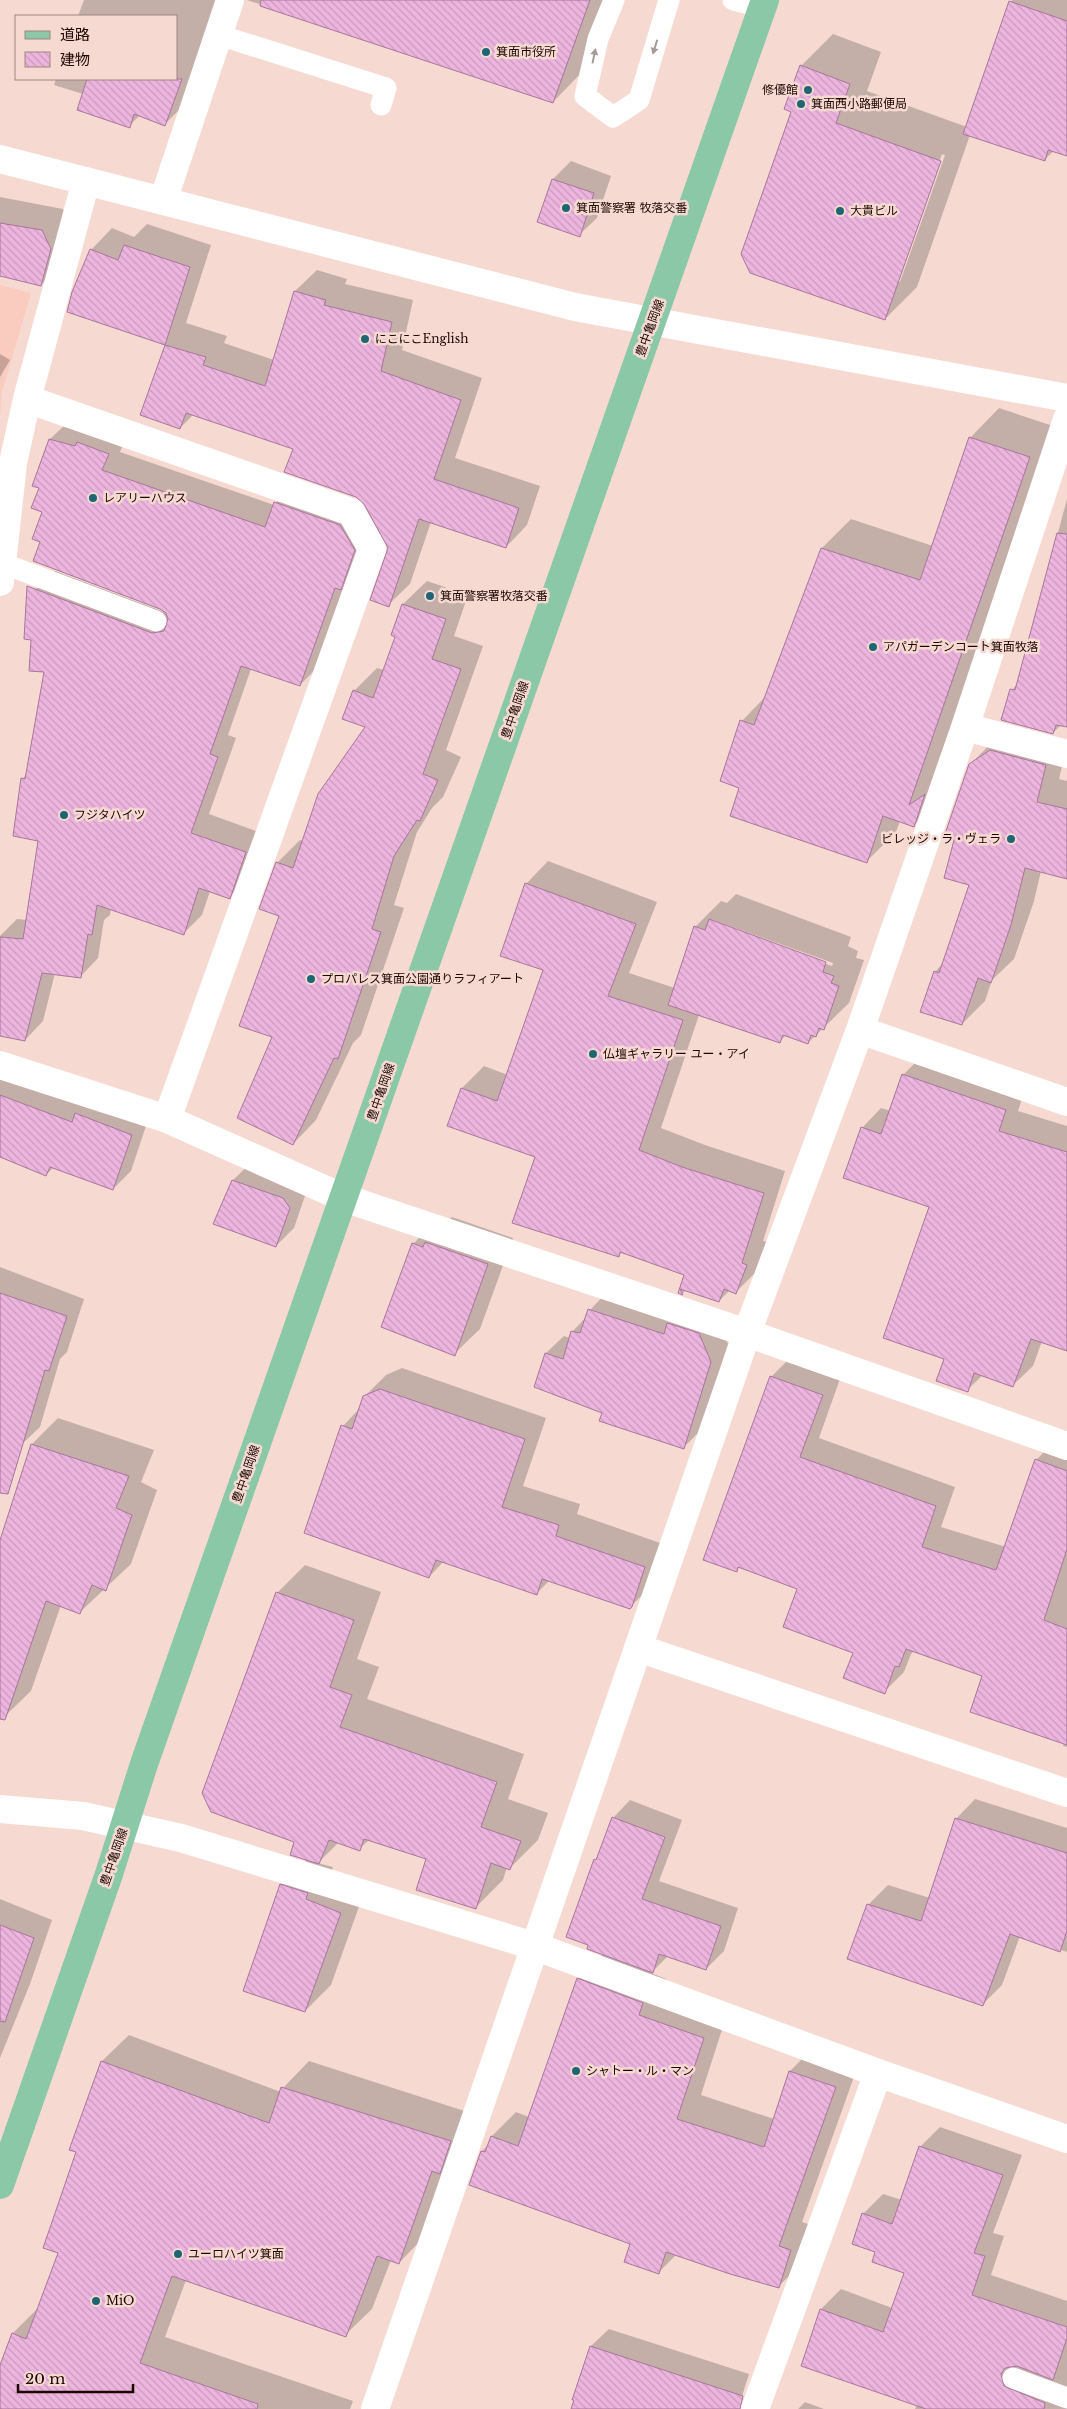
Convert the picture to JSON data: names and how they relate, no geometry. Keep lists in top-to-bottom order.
{
  "streets": {
    "main road": ["豊中亀岡線"]
  },
  "places": [
    "箕面市役所",
    "修優館",
    "箕面西小路郵便局",
    "箕面警察署 牧落交番",
    "大貴ビル",
    "にこにこEnglish",
    "レアリーハウス",
    "箕面警察署牧落交番",
    "アパガーデンコート箕面牧落",
    "フジタハイツ",
    "ビレッジ・ラ・ヴェラ",
    "プロパレス箕面公園通りラフィアート",
    "仏壇ギャラリー ユー・アイ",
    "シャトー・ル・マン",
    "ユーロハイツ箕面",
    "MiO"
  ],
  "legend": ["道路", "建物"],
  "scale_bar": "20 m"
}
